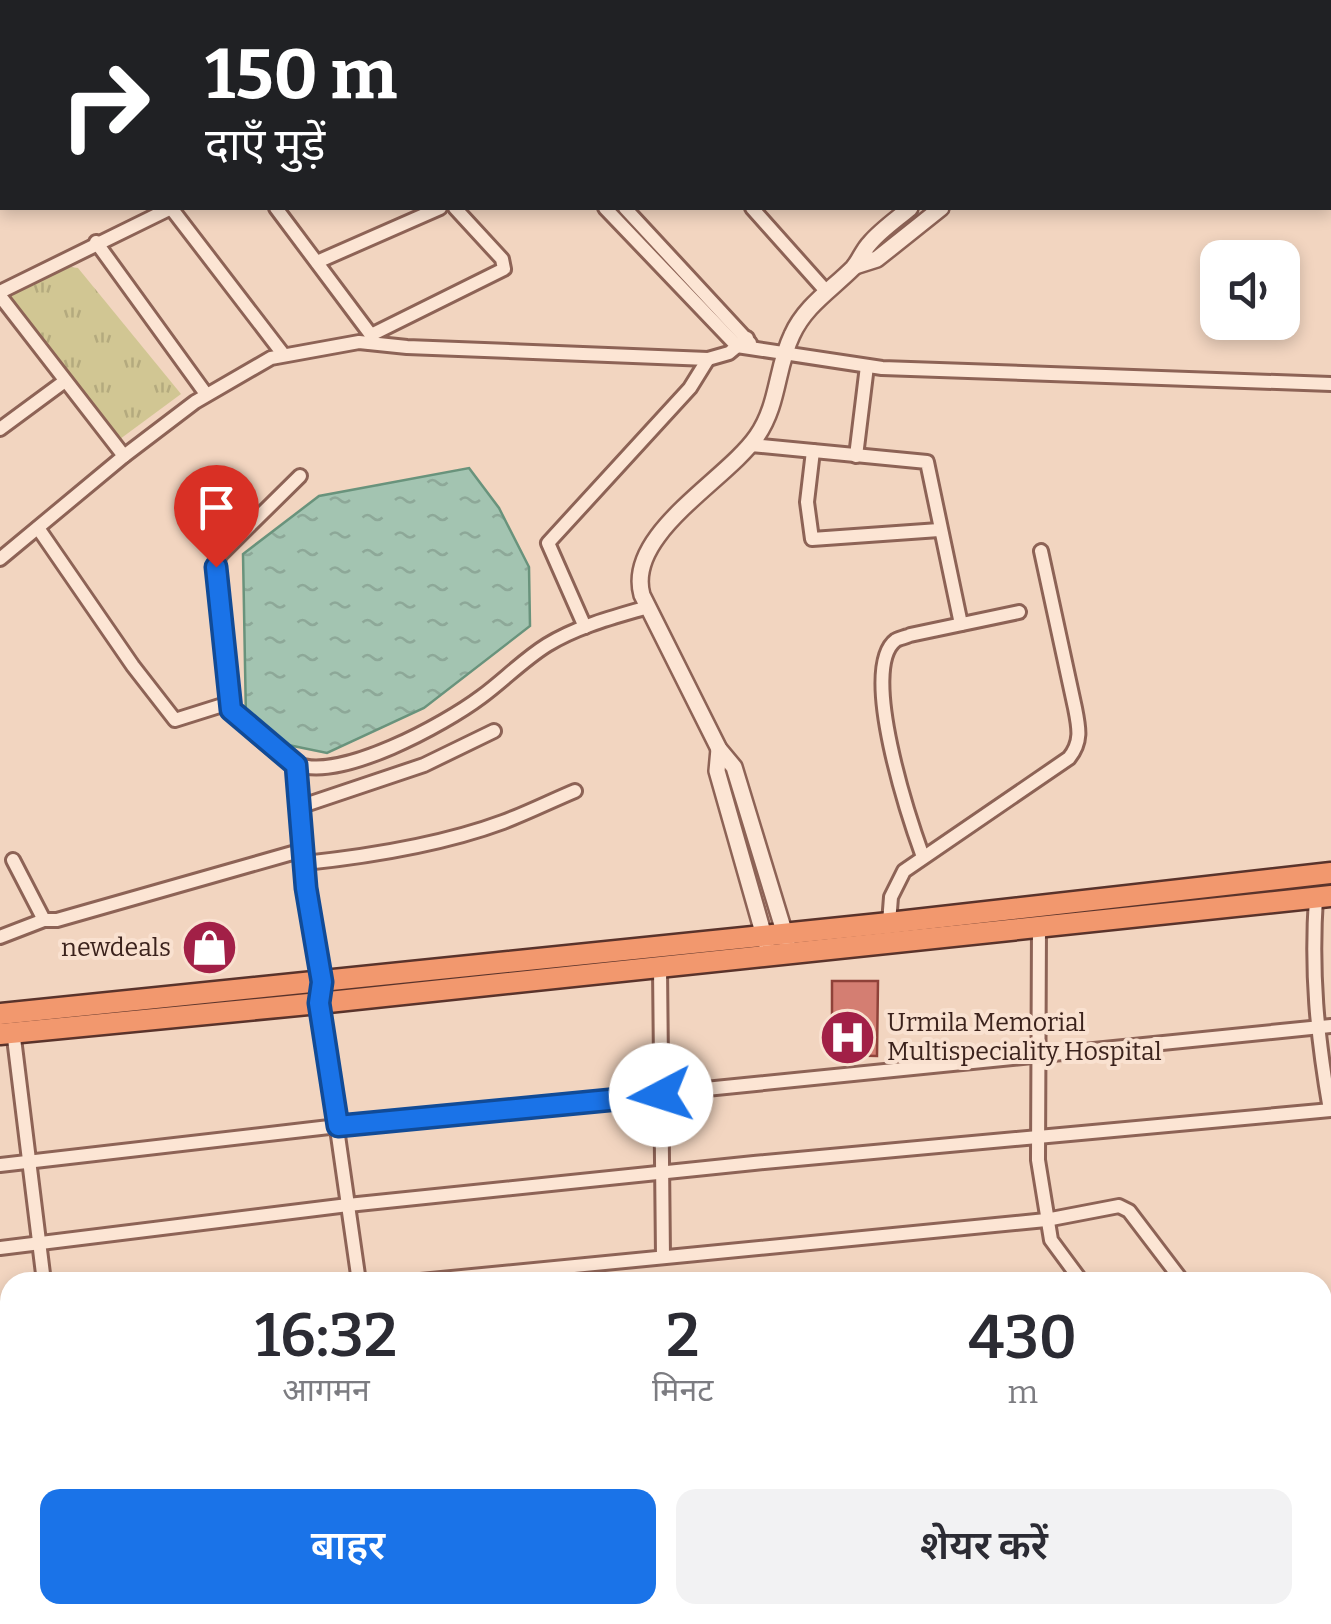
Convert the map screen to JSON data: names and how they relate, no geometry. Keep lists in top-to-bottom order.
{
  "places": {
    "shop": ["newdeals"],
    "hospital": ["Urmila Memorial Multispeciality Hospital"]
  },
  "page": {
    "turn": ["150 m", "दाएँ मुड़ें"],
    "eta": [
      "16:32",
      "आगमन",
      "2",
      "मिनट",
      "430",
      "m"
    ],
    "buttons": ["बाहर", "शेयर करें"]
  }
}
